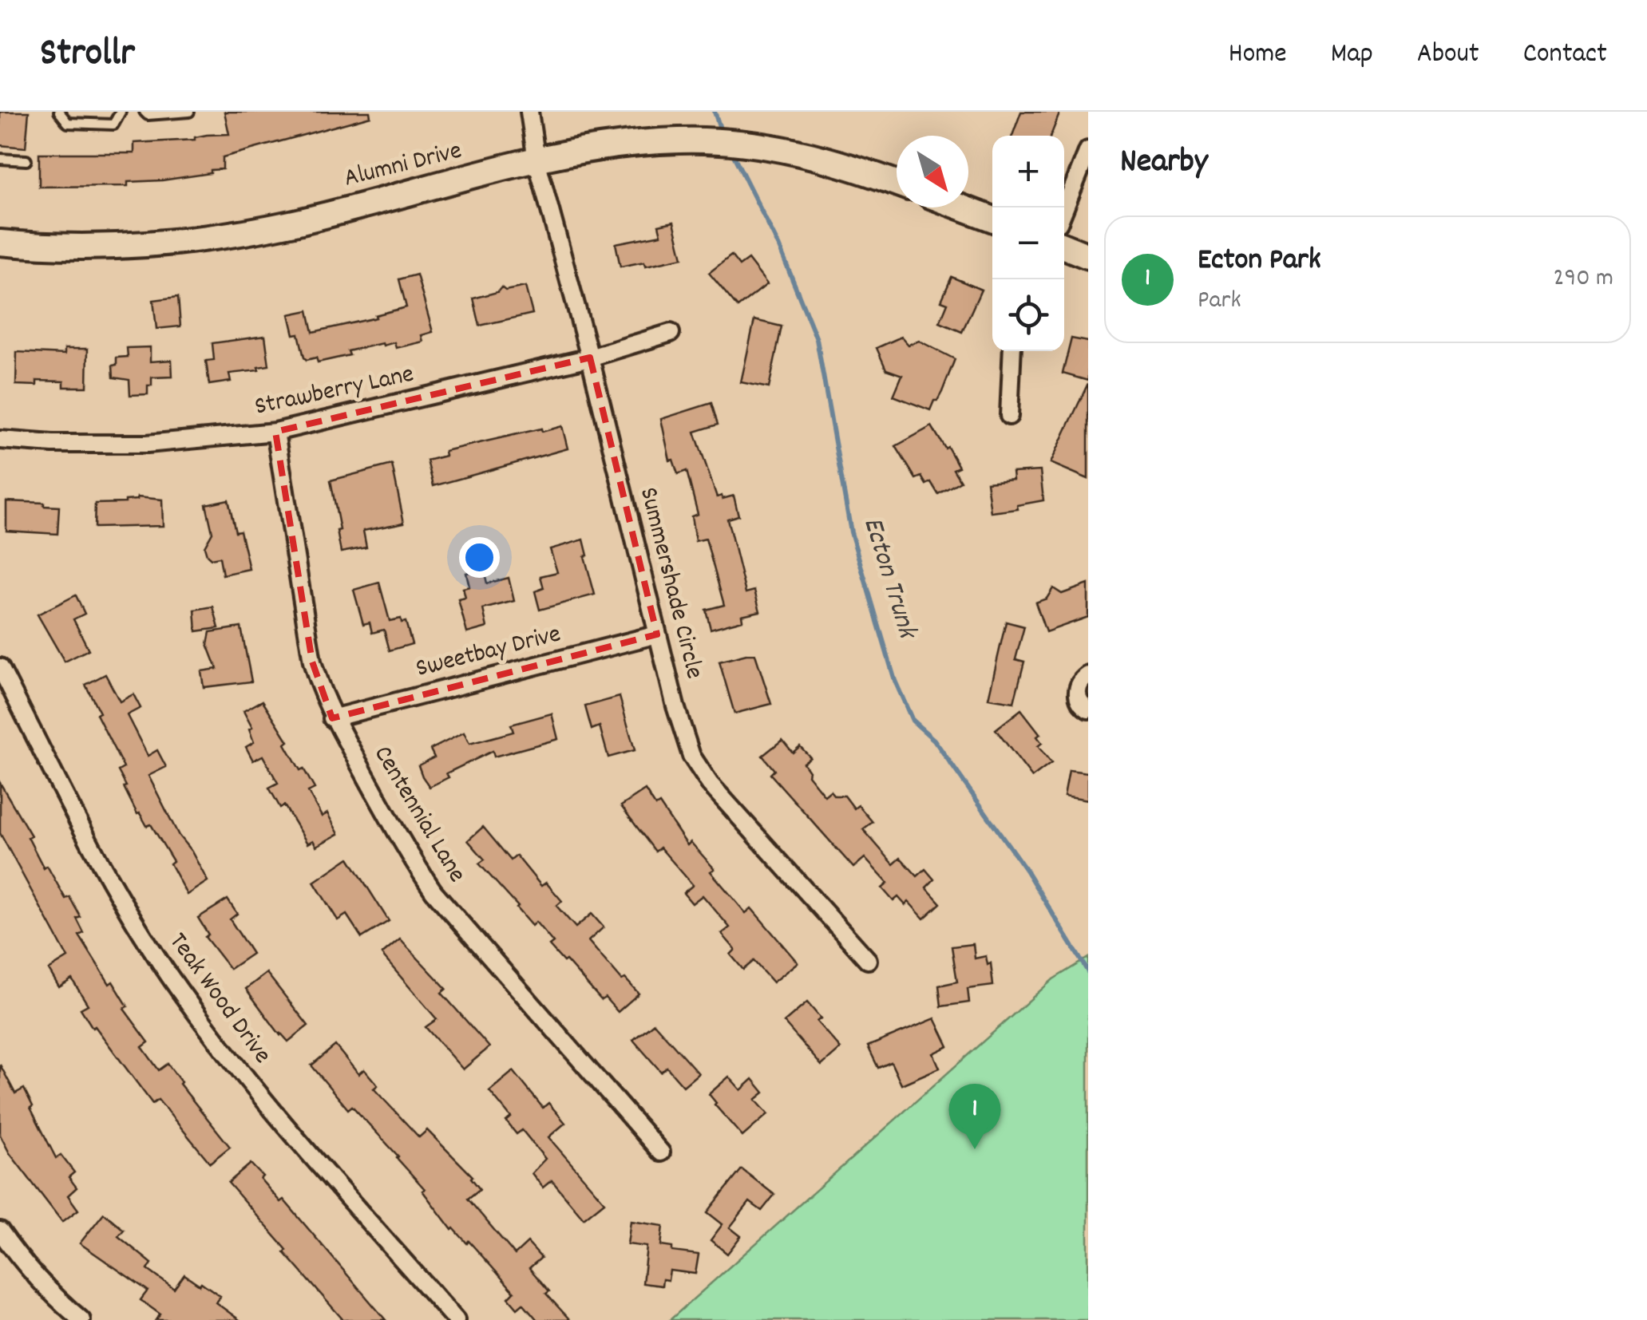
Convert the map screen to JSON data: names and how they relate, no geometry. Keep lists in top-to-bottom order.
{
  "streets": {
    "main road": ["Alumni Drive"],
    "street": [
      "Strawberry Lane",
      "Summershade Circle",
      "Sweetbay Drive",
      "Centennial Lane",
      "Teak Wood Drive"
    ]
  },
  "crossings": [
    ["Alumni Drive", "Summershade Circle"],
    ["Strawberry Lane", "Summershade Circle"],
    ["Strawberry Lane", "Centennial Lane"],
    ["Summershade Circle", "Sweetbay Drive"],
    ["Sweetbay Drive", "Centennial Lane"]
  ],
  "water": ["Ecton Trunk"],
  "north": "bottom right",
  "page": {
    "header": "Strollr",
    "nav": [
      "Home",
      "Map",
      "About",
      "Contact"
    ],
    "heading": "Nearby",
    "map_buttons": ["+", "−"],
    "list": [
      {
        "mark": "1",
        "name": "Ecton Park",
        "note": "Park",
        "value": "290 m"
      }
    ],
    "pins": "1"
  }
}
